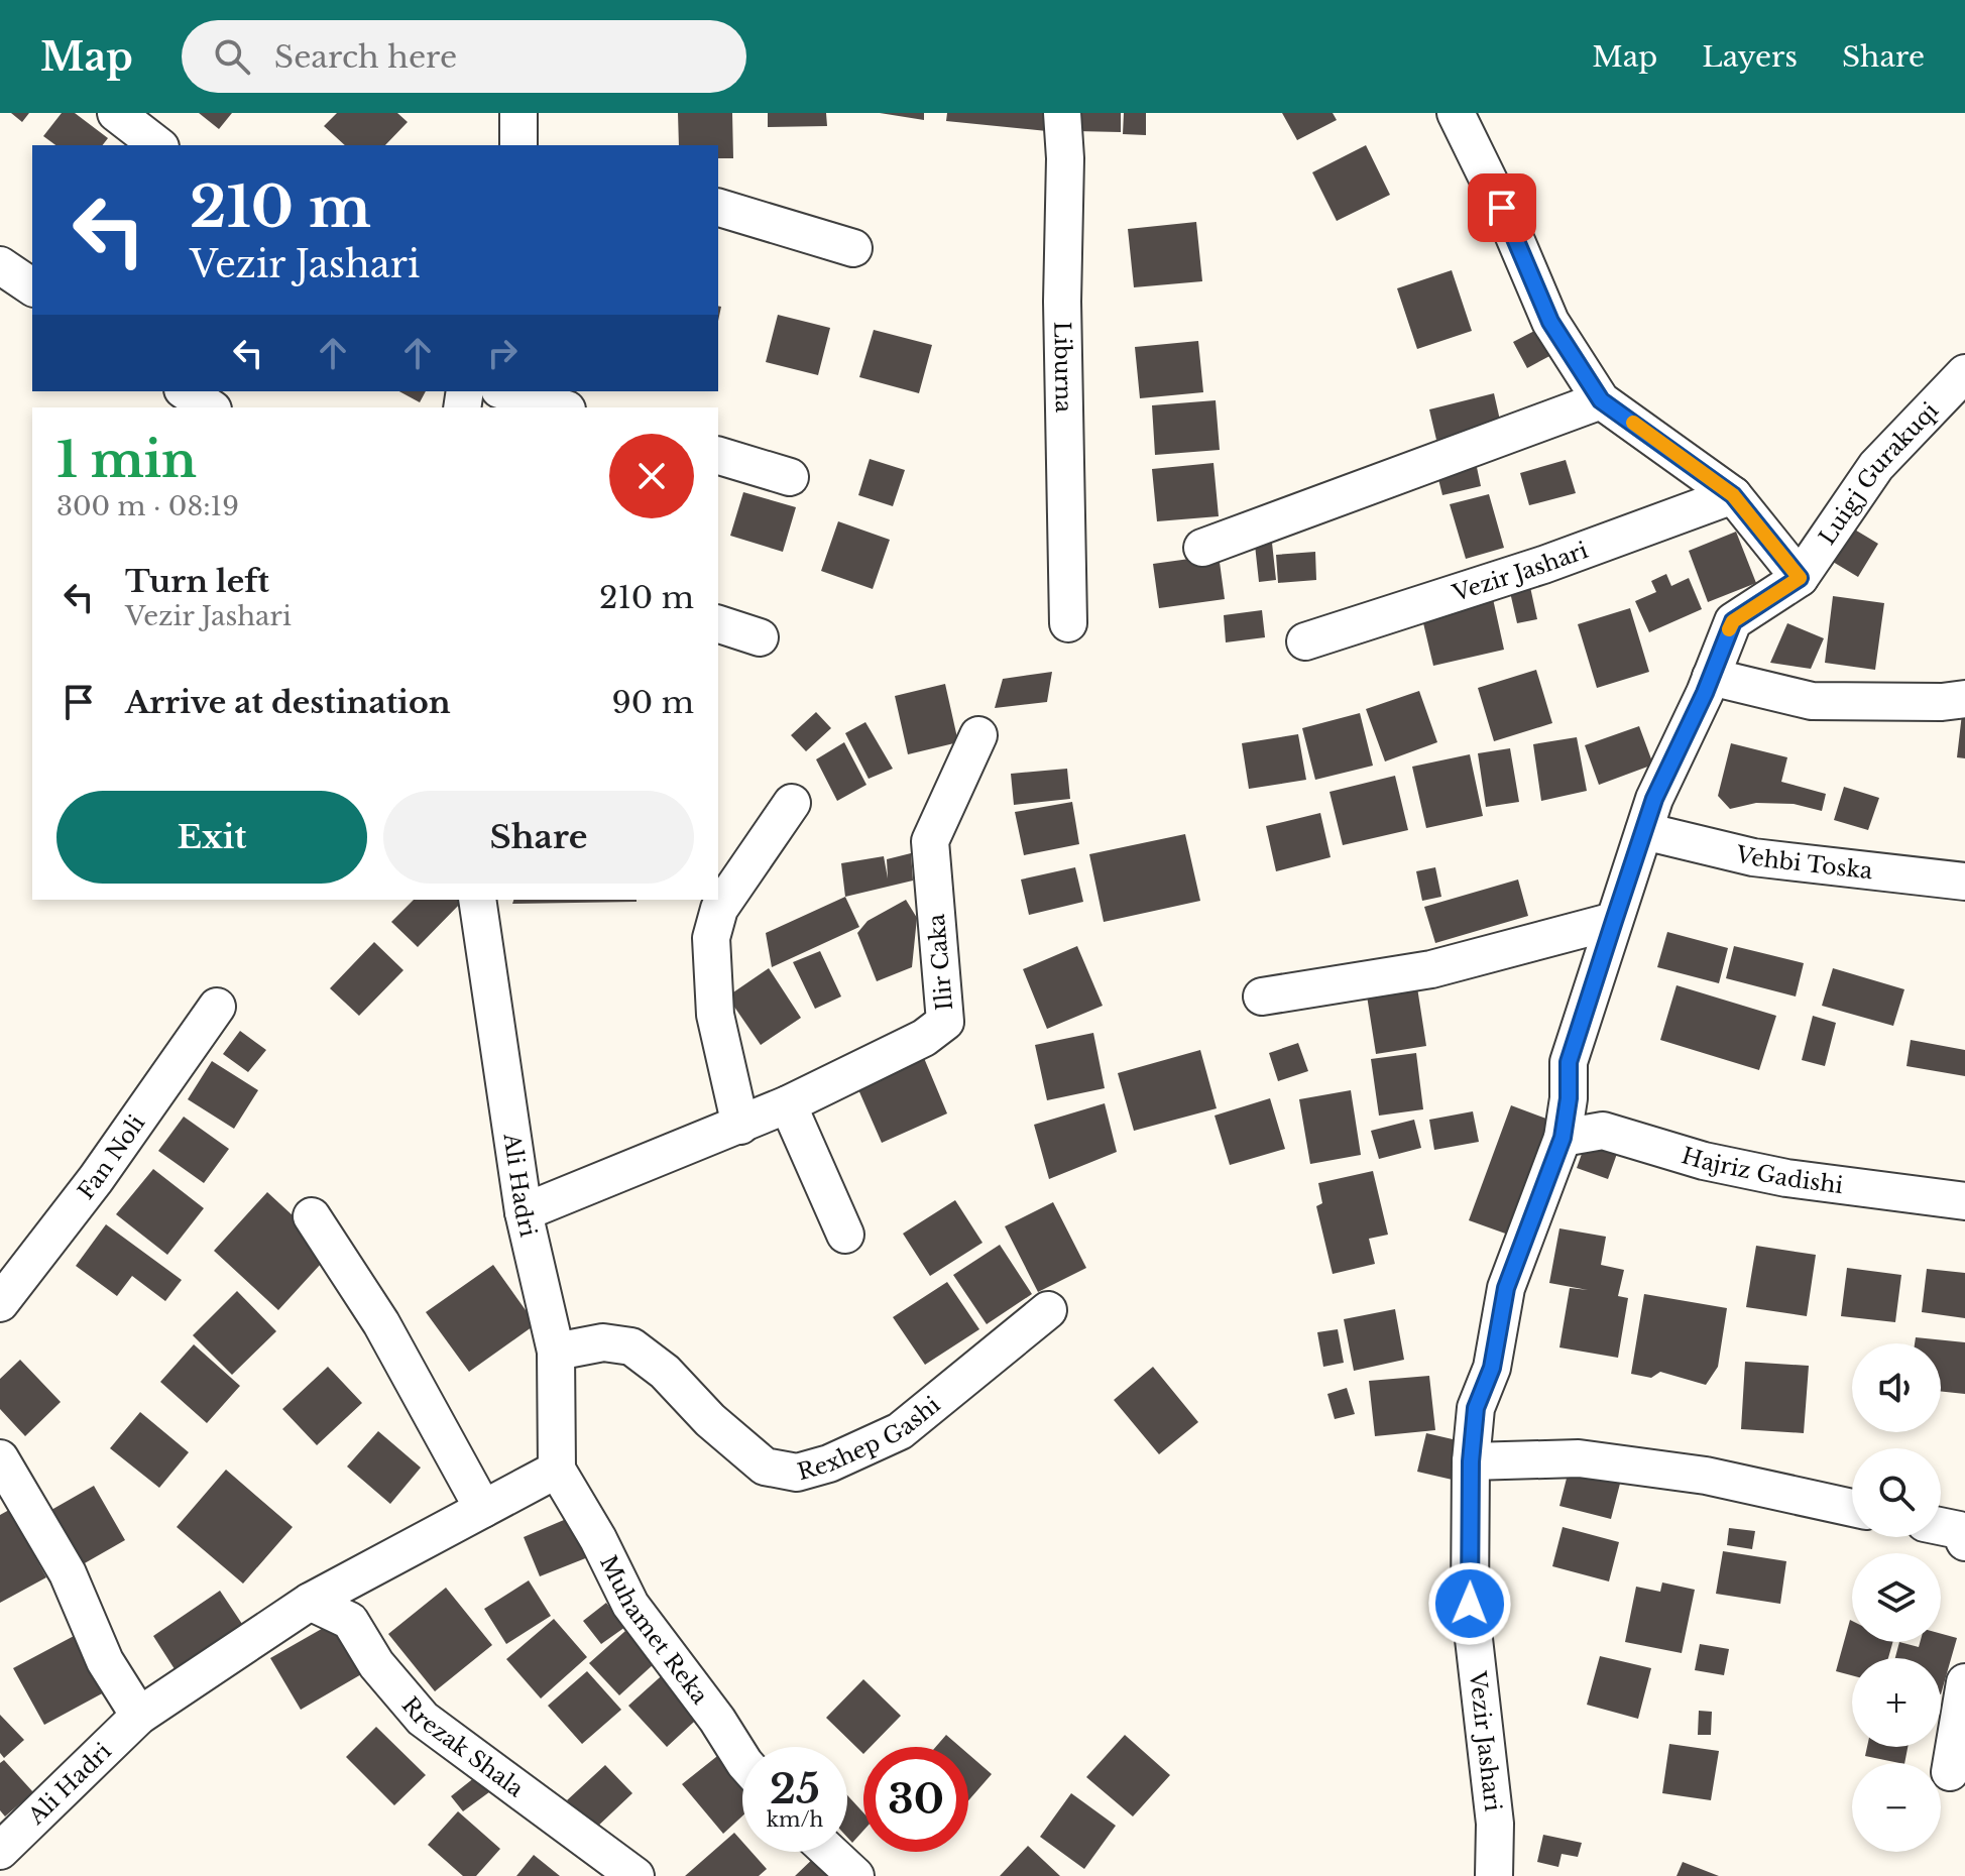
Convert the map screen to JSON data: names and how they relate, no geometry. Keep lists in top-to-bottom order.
{
  "streets": {
    "street": [
      "Liburna",
      "Luigj Gurakuqi",
      "Vezir Jashari",
      "Vehbi Toska",
      "Ilir Caka",
      "Fan Noli",
      "Hajriz Gadishi",
      "Ali Hadri",
      "Rexhep Gashi",
      "Muhamet Reka",
      "Rrezak Shala"
    ]
  },
  "crossings": [
    ["Luigj Gurakuqi", "Vezir Jashari"],
    ["Vezir Jashari", "Vehbi Toska"],
    ["Vezir Jashari", "Hajriz Gadishi"],
    ["Ilir Caka", "Ali Hadri"],
    ["Ali Hadri", "Rexhep Gashi"],
    ["Ali Hadri", "Muhamet Reka"],
    ["Ali Hadri", "Rrezak Shala"]
  ],
  "page": {
    "header": "Map",
    "search": "Search here",
    "nav": ["Map", "Layers", "Share"],
    "turn": ["210 m", "Vezir Jashari"],
    "heading": ["1 min", "300 m · 08:19"],
    "list": [
      {
        "name": "Turn left",
        "note": "Vezir Jashari",
        "value": "210 m"
      },
      {
        "name": "Arrive at destination",
        "value": "90 m"
      }
    ],
    "buttons": ["Exit", "Share"],
    "map_buttons": ["+", "−"],
    "speed": "25 km/h",
    "limit": "30"
  }
}
